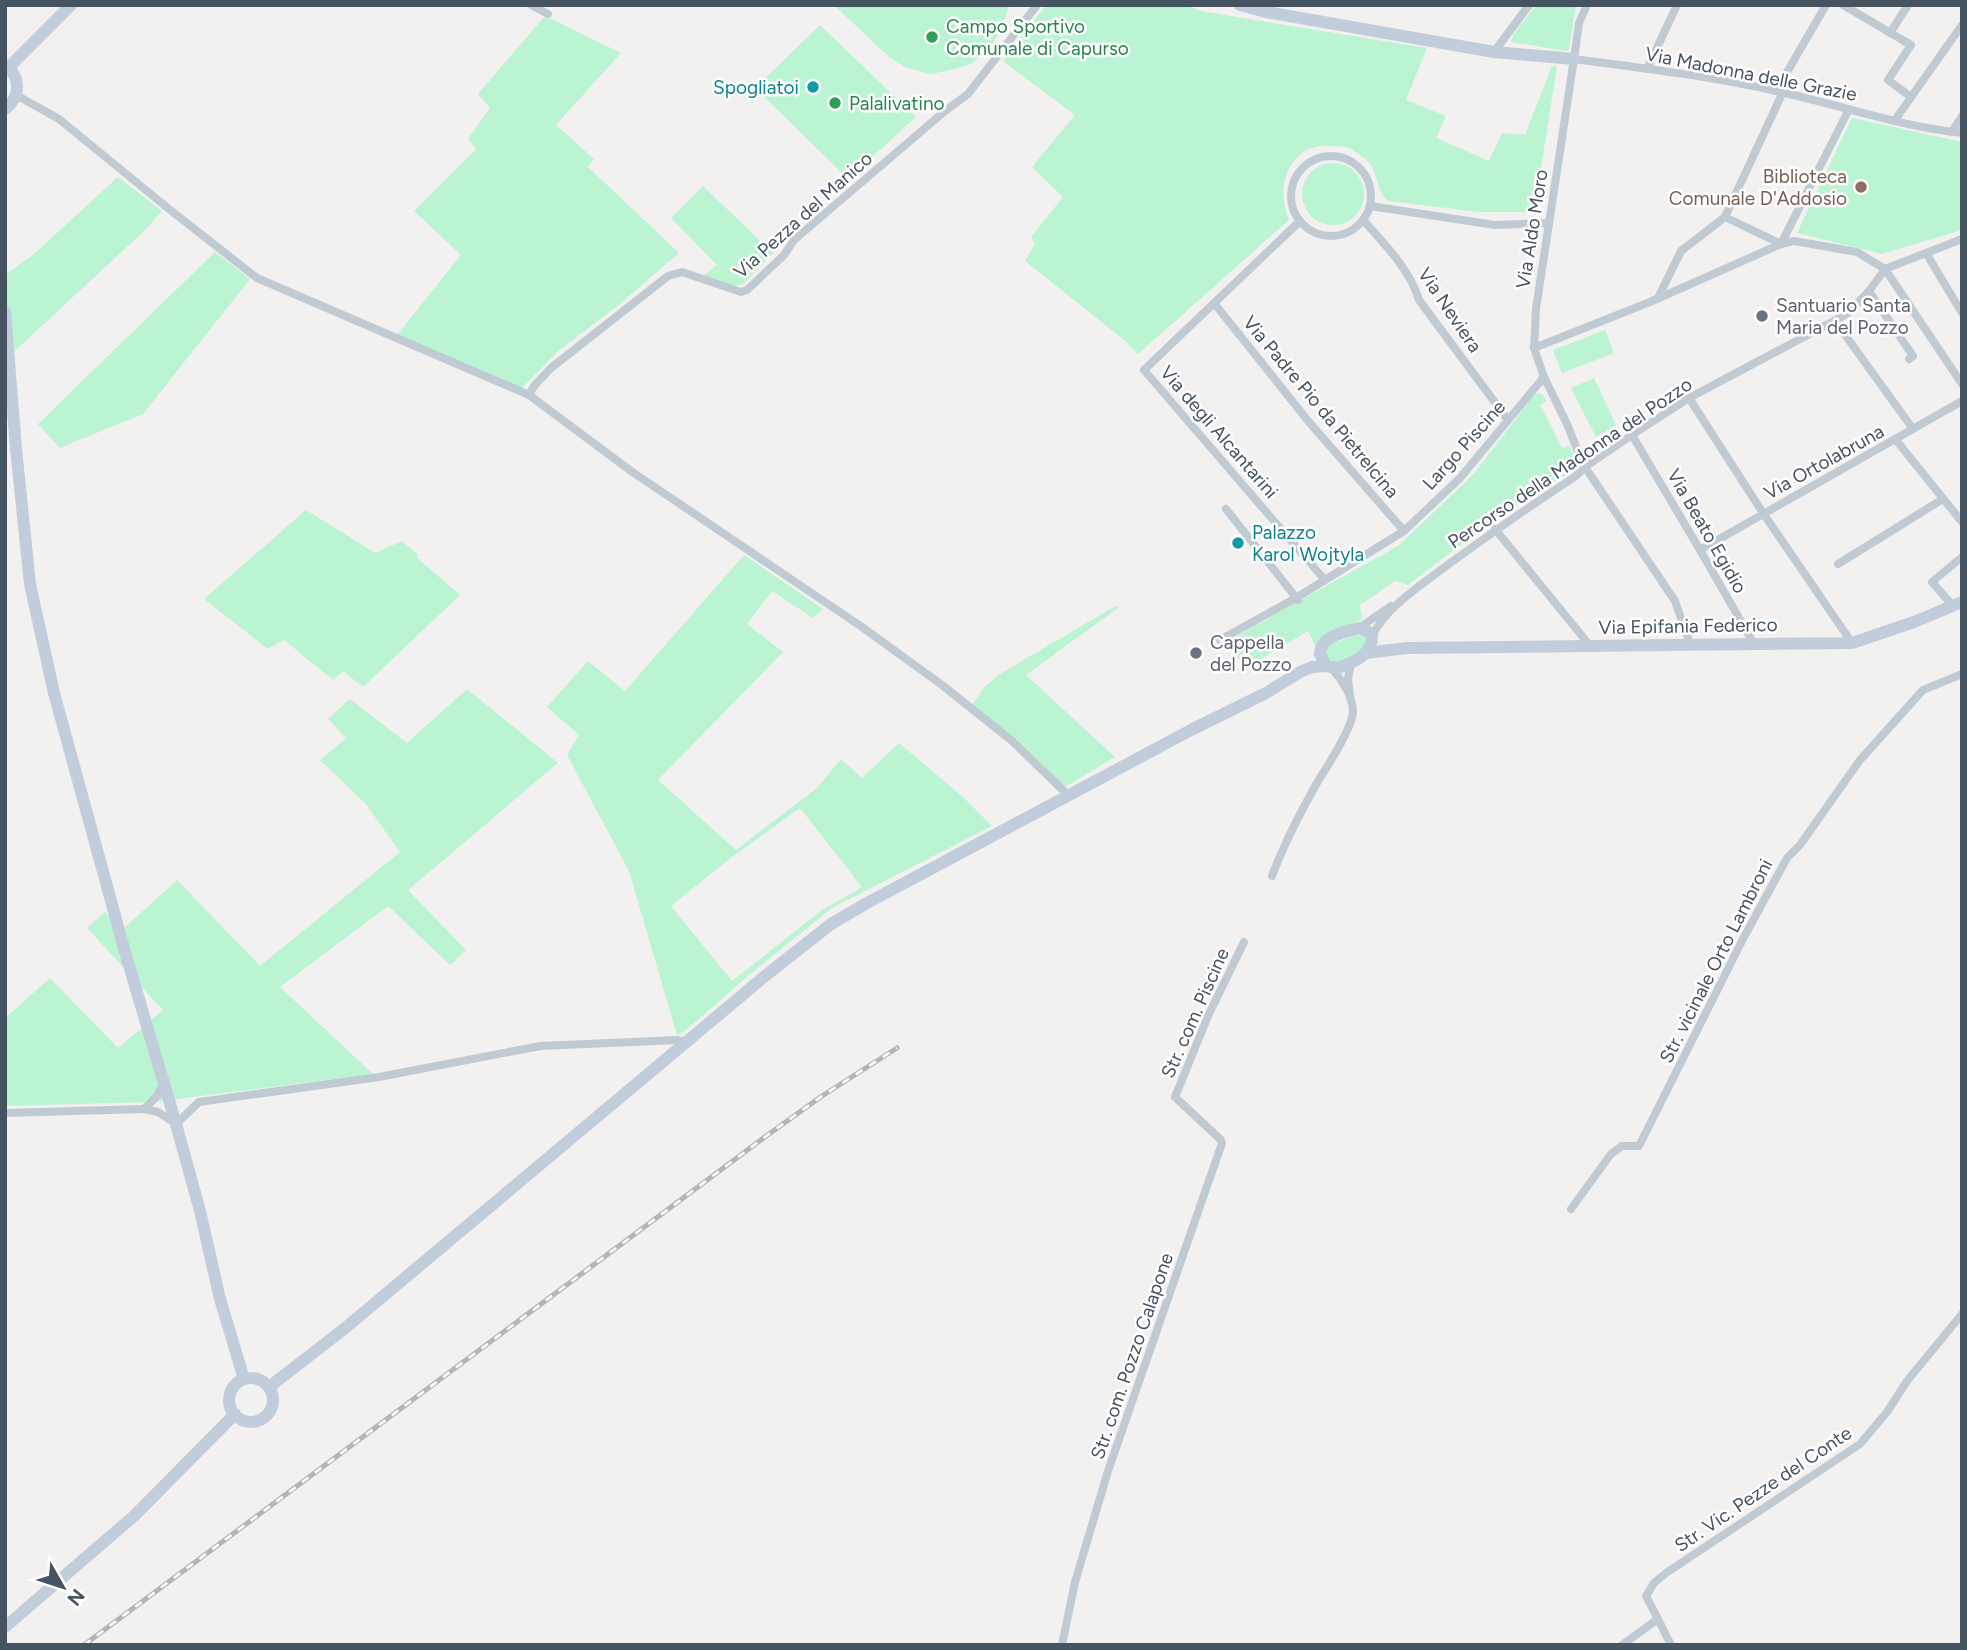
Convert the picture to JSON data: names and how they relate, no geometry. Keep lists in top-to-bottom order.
{
  "streets": {
    "main road": ["Via Epifania Federico"],
    "street": [
      "Via Madonna delle Grazie",
      "Via Pezza del Manico",
      "Via Aldo Moro",
      "Via Neviera",
      "Via Padre Pio da Pietrelcina",
      "Via degli Alcantarini",
      "Largo Piscine",
      "Via Ortolabruna",
      "Percorso della Madonna del Pozzo",
      "Via Beato Egidio",
      "Str. vicinale Orto Lambroni",
      "Str. com. Piscine",
      "Str. com. Pozzo Calapone",
      "Str. Vic. Pezze del Conte"
    ]
  },
  "crossings": [
    ["Via Madonna delle Grazie", "Via Aldo Moro"],
    ["Via Aldo Moro", "Largo Piscine"],
    ["Via Aldo Moro", "Percorso della Madonna del Pozzo"],
    ["Via Aldo Moro", "Via Epifania Federico"],
    ["Via Neviera", "Largo Piscine"],
    ["Via Padre Pio da Pietrelcina", "Via degli Alcantarini"],
    ["Via Padre Pio da Pietrelcina", "Largo Piscine"],
    ["Via degli Alcantarini", "Largo Piscine"],
    ["Via Ortolabruna", "Via Beato Egidio"],
    ["Percorso della Madonna del Pozzo", "Via Beato Egidio"],
    ["Via Beato Egidio", "Via Epifania Federico"],
    ["Str. com. Piscine", "Str. com. Pozzo Calapone"]
  ],
  "places": [
    "Campo Sportivo Comunale di Capurso",
    "Spogliatoi",
    "Palalivatino",
    "Biblioteca Comunale D'Addosio",
    "Santuario Santa Maria del Pozzo",
    "Palazzo Karol Wojtyla",
    "Cappella del Pozzo"
  ],
  "north": "bottom right"
}
